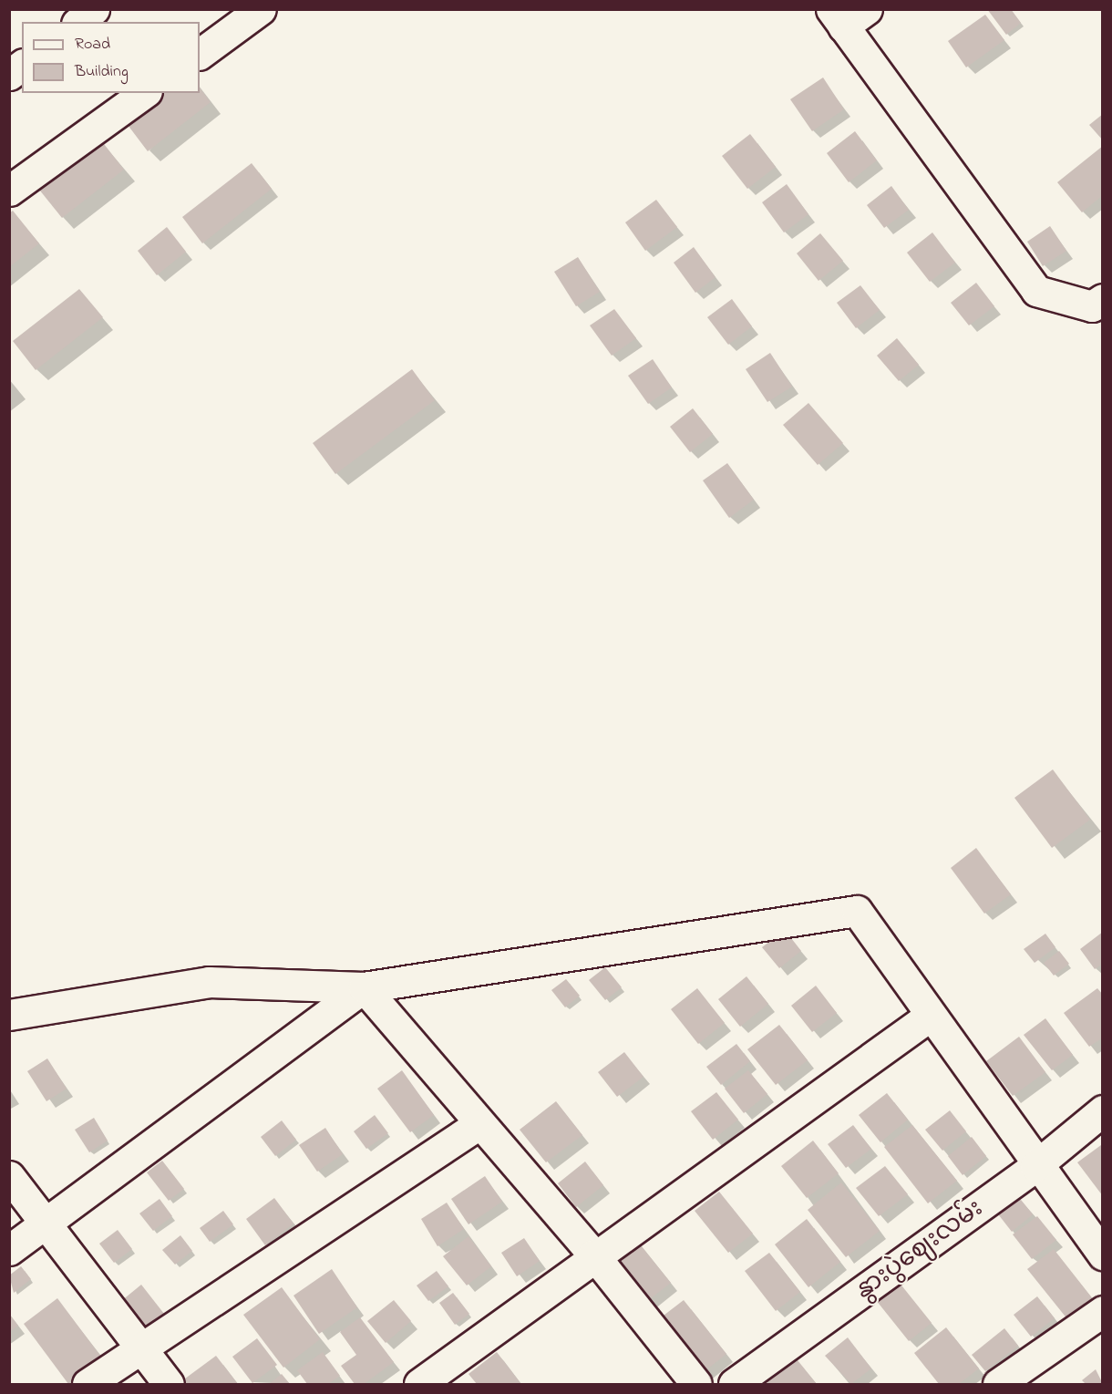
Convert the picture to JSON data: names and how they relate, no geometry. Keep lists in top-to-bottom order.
{
  "streets": {
    "main road": ["နွားပွဲဈေးလမ်း"]
  },
  "legend": ["Road", "Building"]
}
